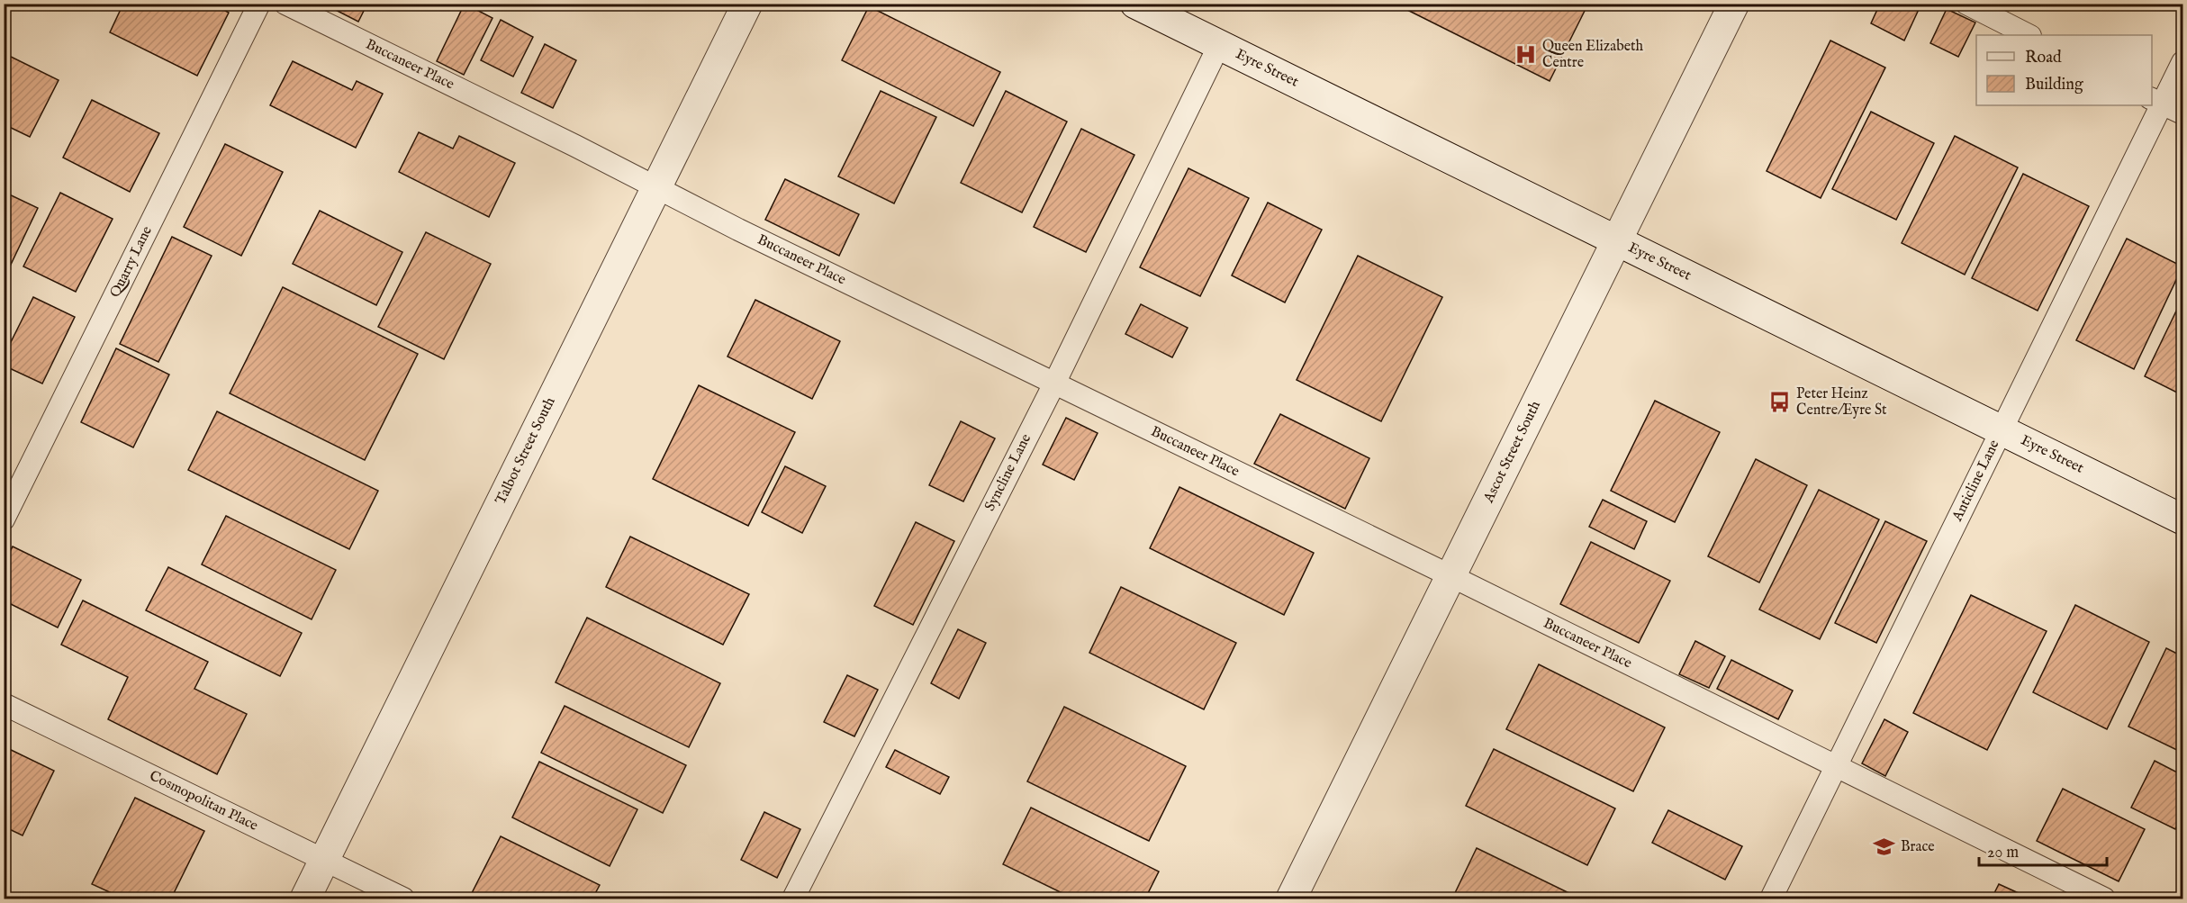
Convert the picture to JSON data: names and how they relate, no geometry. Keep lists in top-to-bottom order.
{
  "streets": {
    "street": ["Eyre Street", "Talbot Street South", "Ascot Street South"],
    "lane": [
      "Buccaneer Place",
      "Quarry Lane",
      "Syncline Lane",
      "Anticline Lane",
      "Cosmopolitan Place"
    ]
  },
  "crossings": [
    ["Buccaneer Place", "Talbot Street South"],
    ["Buccaneer Place", "Ascot Street South"],
    ["Buccaneer Place", "Syncline Lane"],
    ["Buccaneer Place", "Anticline Lane"],
    ["Eyre Street", "Ascot Street South"],
    ["Eyre Street", "Syncline Lane"],
    ["Eyre Street", "Anticline Lane"],
    ["Talbot Street South", "Cosmopolitan Place"]
  ],
  "places": {
    "hospital": ["Queen Elizabeth Centre"],
    "bus stop": ["Peter Heinz Centre/Eyre St"],
    "school or university": ["Brace"]
  },
  "legend": ["Road", "Building"],
  "scale_bar": "20 m"
}
